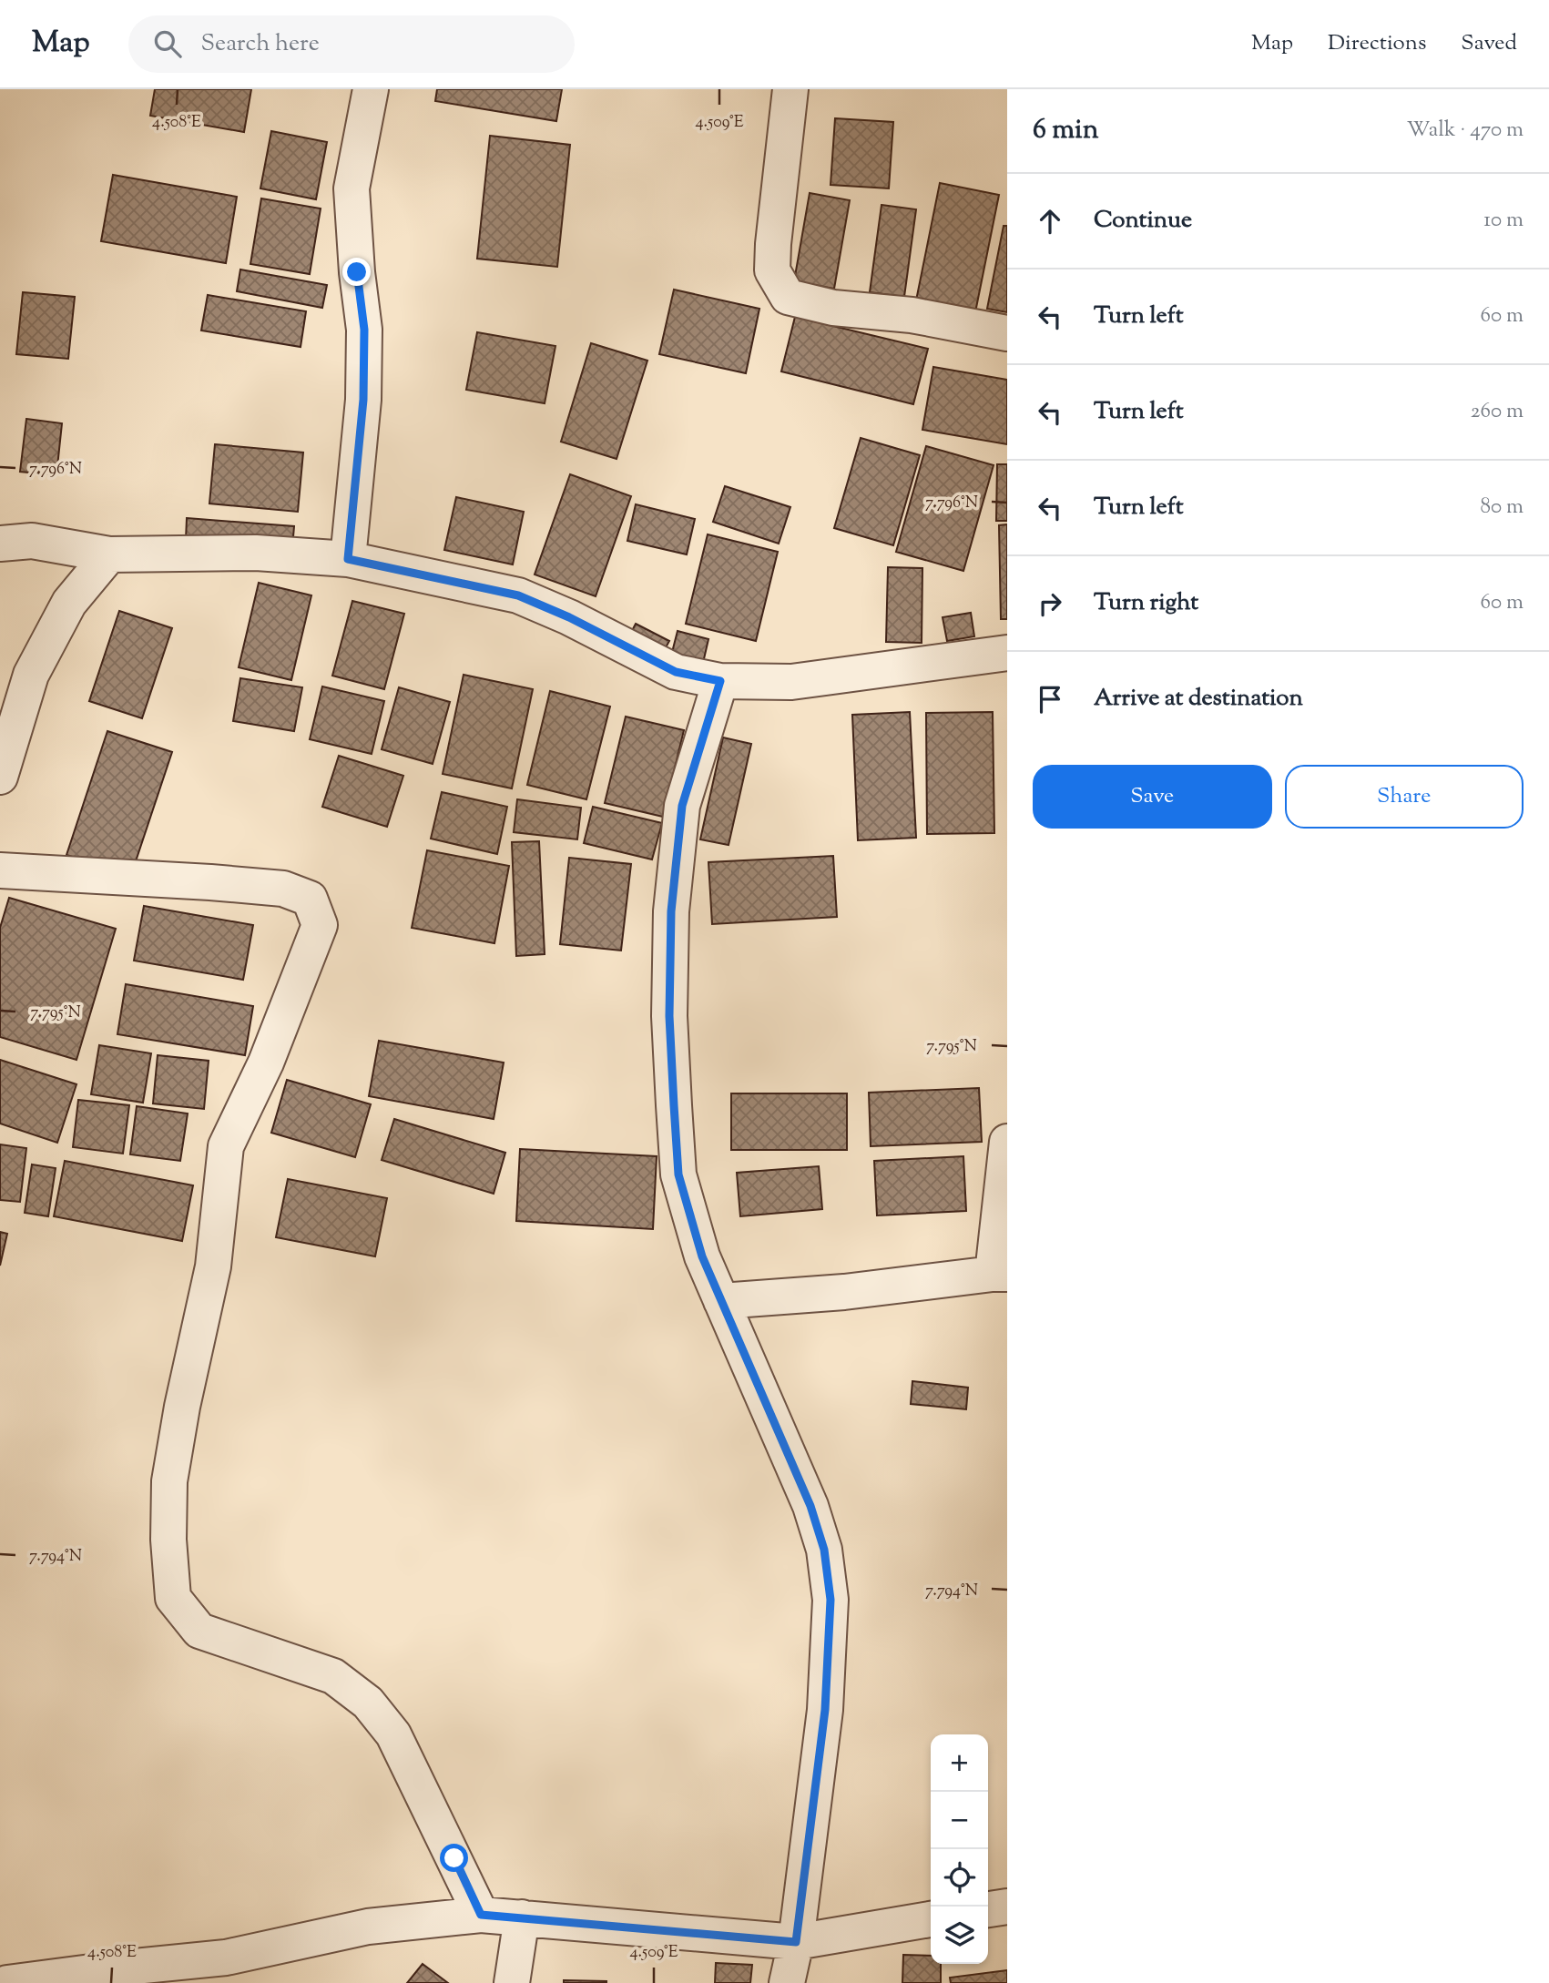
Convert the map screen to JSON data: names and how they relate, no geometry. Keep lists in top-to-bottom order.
{
  "page": {
    "header": "Map",
    "search": "Search here",
    "nav": ["Map", "Directions", "Saved"],
    "heading": ["6 min", "Walk · 470 m"],
    "list": [
      ["Continue", "10 m"],
      ["Turn left", "60 m"],
      ["Turn left", "260 m"],
      ["Turn left", "80 m"],
      ["Turn right", "60 m"],
      "Arrive at destination"
    ],
    "buttons": ["Save", "Share"],
    "map_buttons": ["+", "−"]
  },
  "coordinates": [
    "4.508°E",
    "4.509°E",
    "7.796°N",
    "7.795°N",
    "7.794°N"
  ]
}
